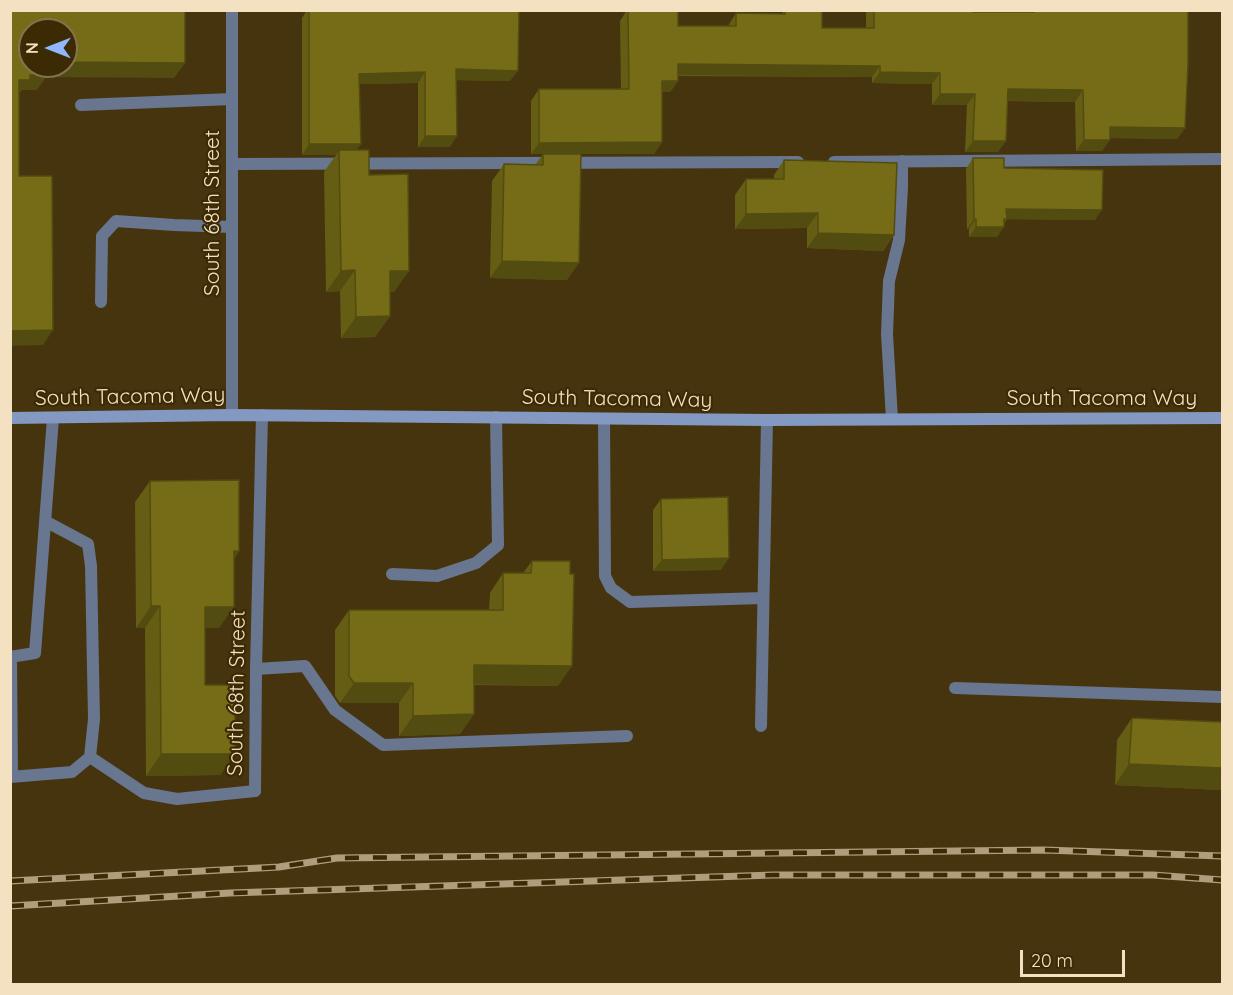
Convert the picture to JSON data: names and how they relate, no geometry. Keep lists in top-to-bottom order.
{
  "streets": {
    "main road": ["South Tacoma Way"],
    "street": ["South 68th Street"]
  },
  "crossings": [
    ["South 68th Street", "South Tacoma Way"]
  ],
  "scale_bar": "20 m",
  "north": "left"
}
